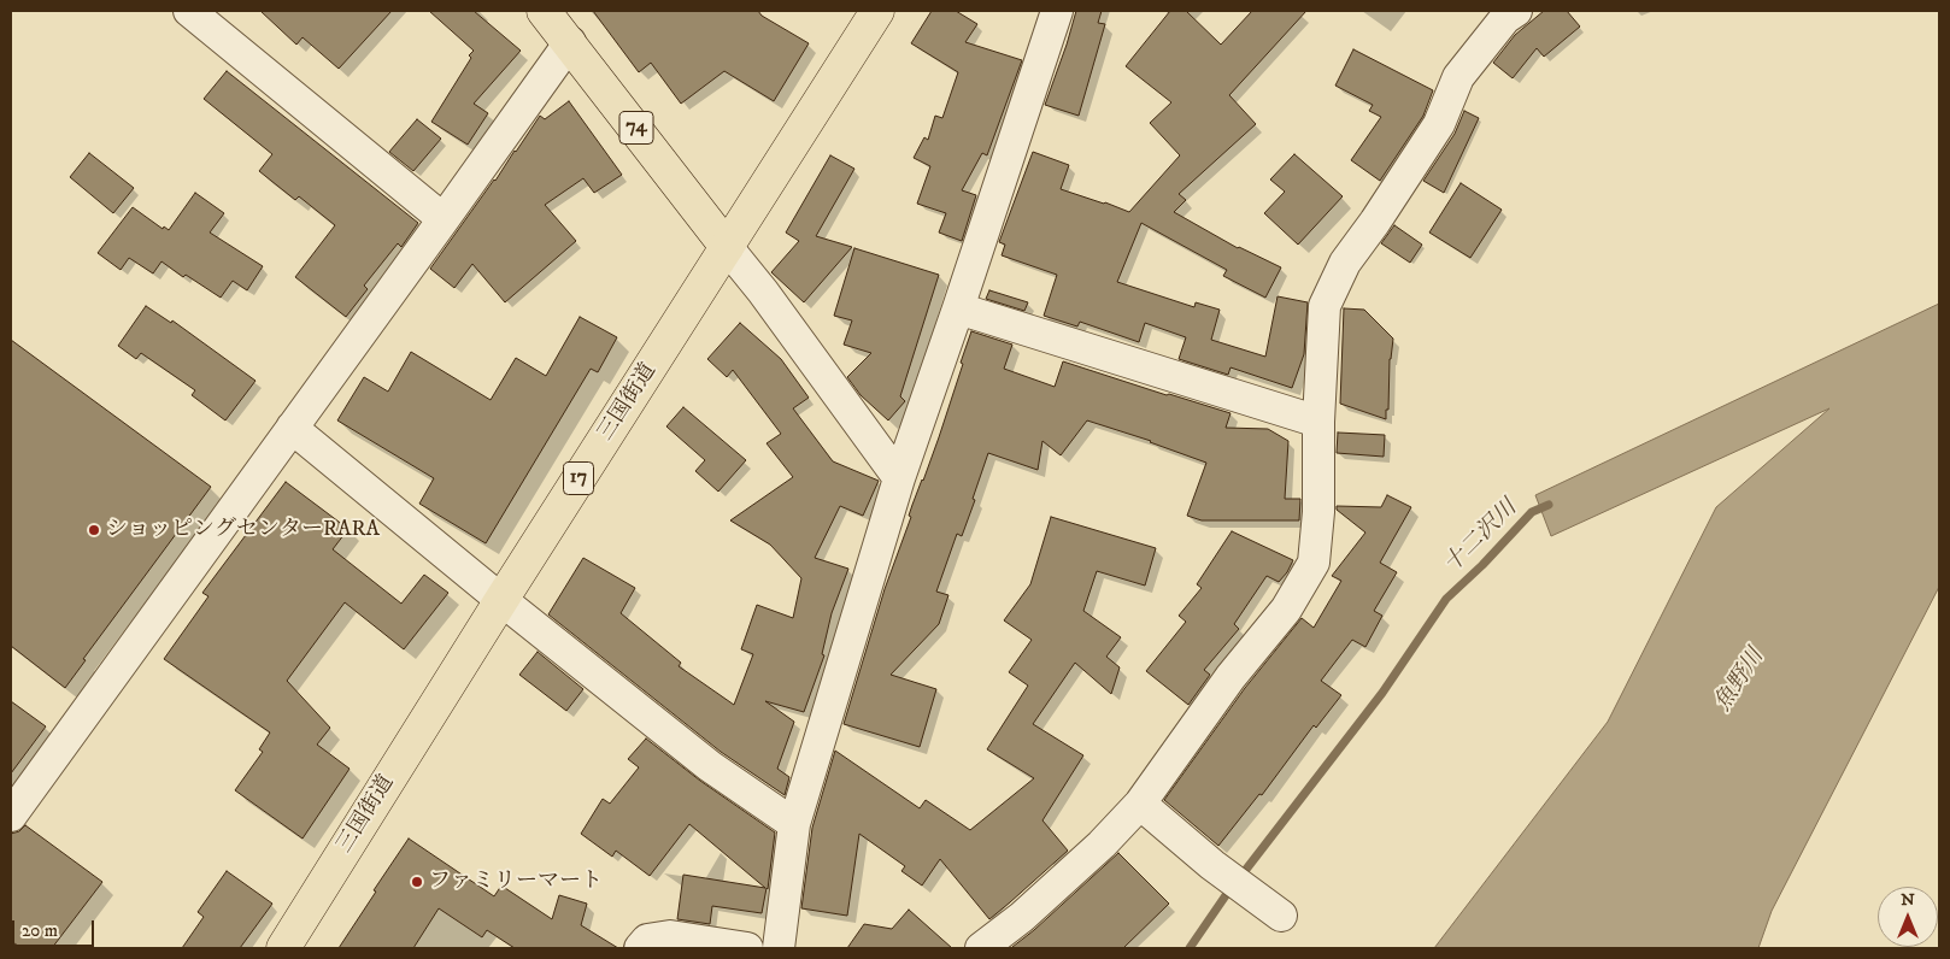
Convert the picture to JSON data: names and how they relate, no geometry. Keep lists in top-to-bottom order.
{
  "streets": {
    "main road": ["74", "三国街道", "17"]
  },
  "crossings": [
    ["74", "三国街道"]
  ],
  "water": ["十二沢川", "魚野川"],
  "places": ["ショッピングセンターRARA", "ファミリーマート"],
  "scale_bar": "20 m",
  "north": "top"
}
